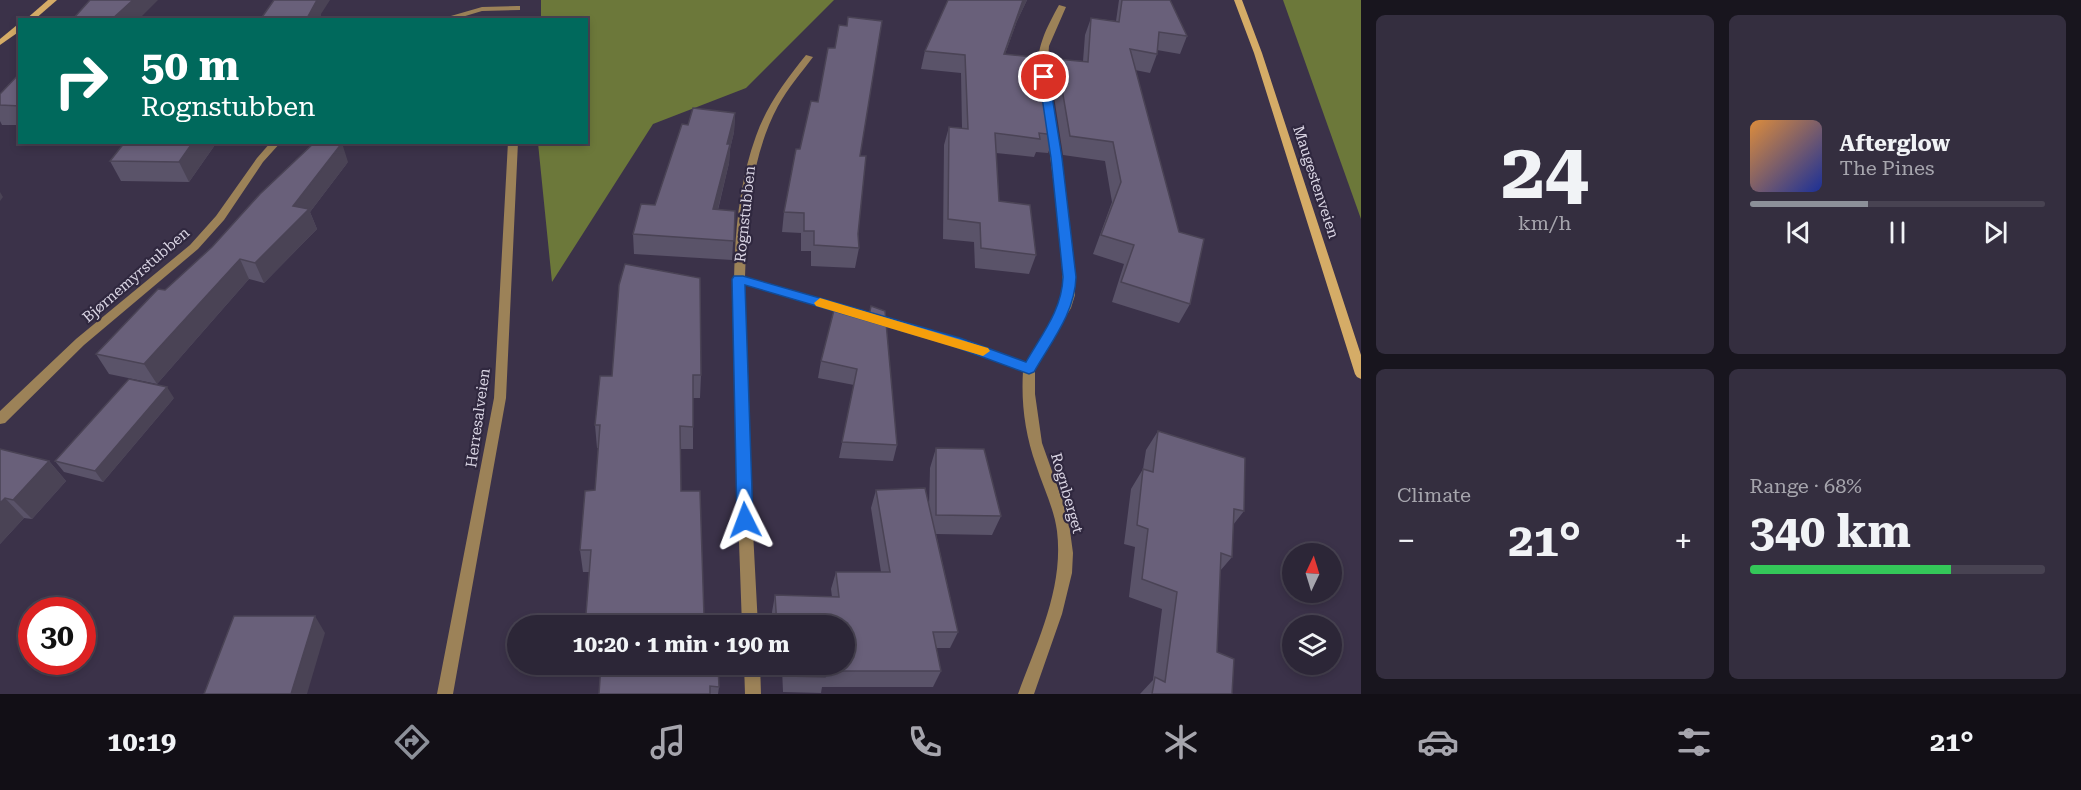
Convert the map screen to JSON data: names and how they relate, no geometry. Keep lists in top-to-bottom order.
{
  "streets": {
    "main road": ["Maugestenveien"],
    "street": [
      "Rognstubben",
      "Bjørnemyrstubben",
      "Herresalveien",
      "Rognberget"
    ]
  },
  "crossings": [
    ["Rognstubben", "Rognberget"]
  ],
  "north": "top",
  "page": {
    "tile": [
      ["24", "km/h"],
      "Climate",
      ["Range · 68%", "340 km"]
    ],
    "turn": ["50 m", "Rognstubben"],
    "song": ["Afterglow", "The Pines"],
    "heat": ["−", "21°", "+"],
    "limit": "30",
    "trip": "10:20 · 1 min · 190 m",
    "tabs": ["10:19", "21°"]
  }
}
